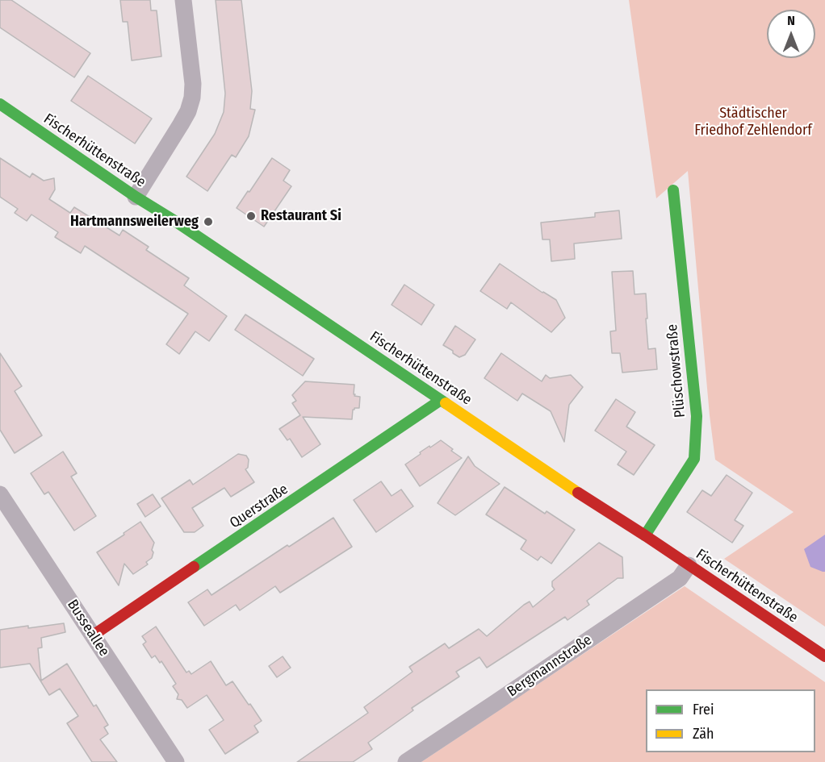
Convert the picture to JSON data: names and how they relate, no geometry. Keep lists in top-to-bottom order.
{
  "streets": {
    "street": [
      "Fischerhüttenstraße",
      "Plüschowstraße",
      "Querstraße",
      "Busseallee",
      "Bergmannstraße"
    ]
  },
  "crossings": [
    ["Fischerhüttenstraße", "Plüschowstraße"],
    ["Fischerhüttenstraße", "Querstraße"],
    ["Fischerhüttenstraße", "Bergmannstraße"],
    ["Querstraße", "Busseallee"]
  ],
  "parks": ["Städtischer Friedhof Zehlendorf"],
  "places": ["Restaurant Si", "Hartmannsweilerweg"],
  "legend": ["Frei", "Zäh"],
  "north": "top"
}
